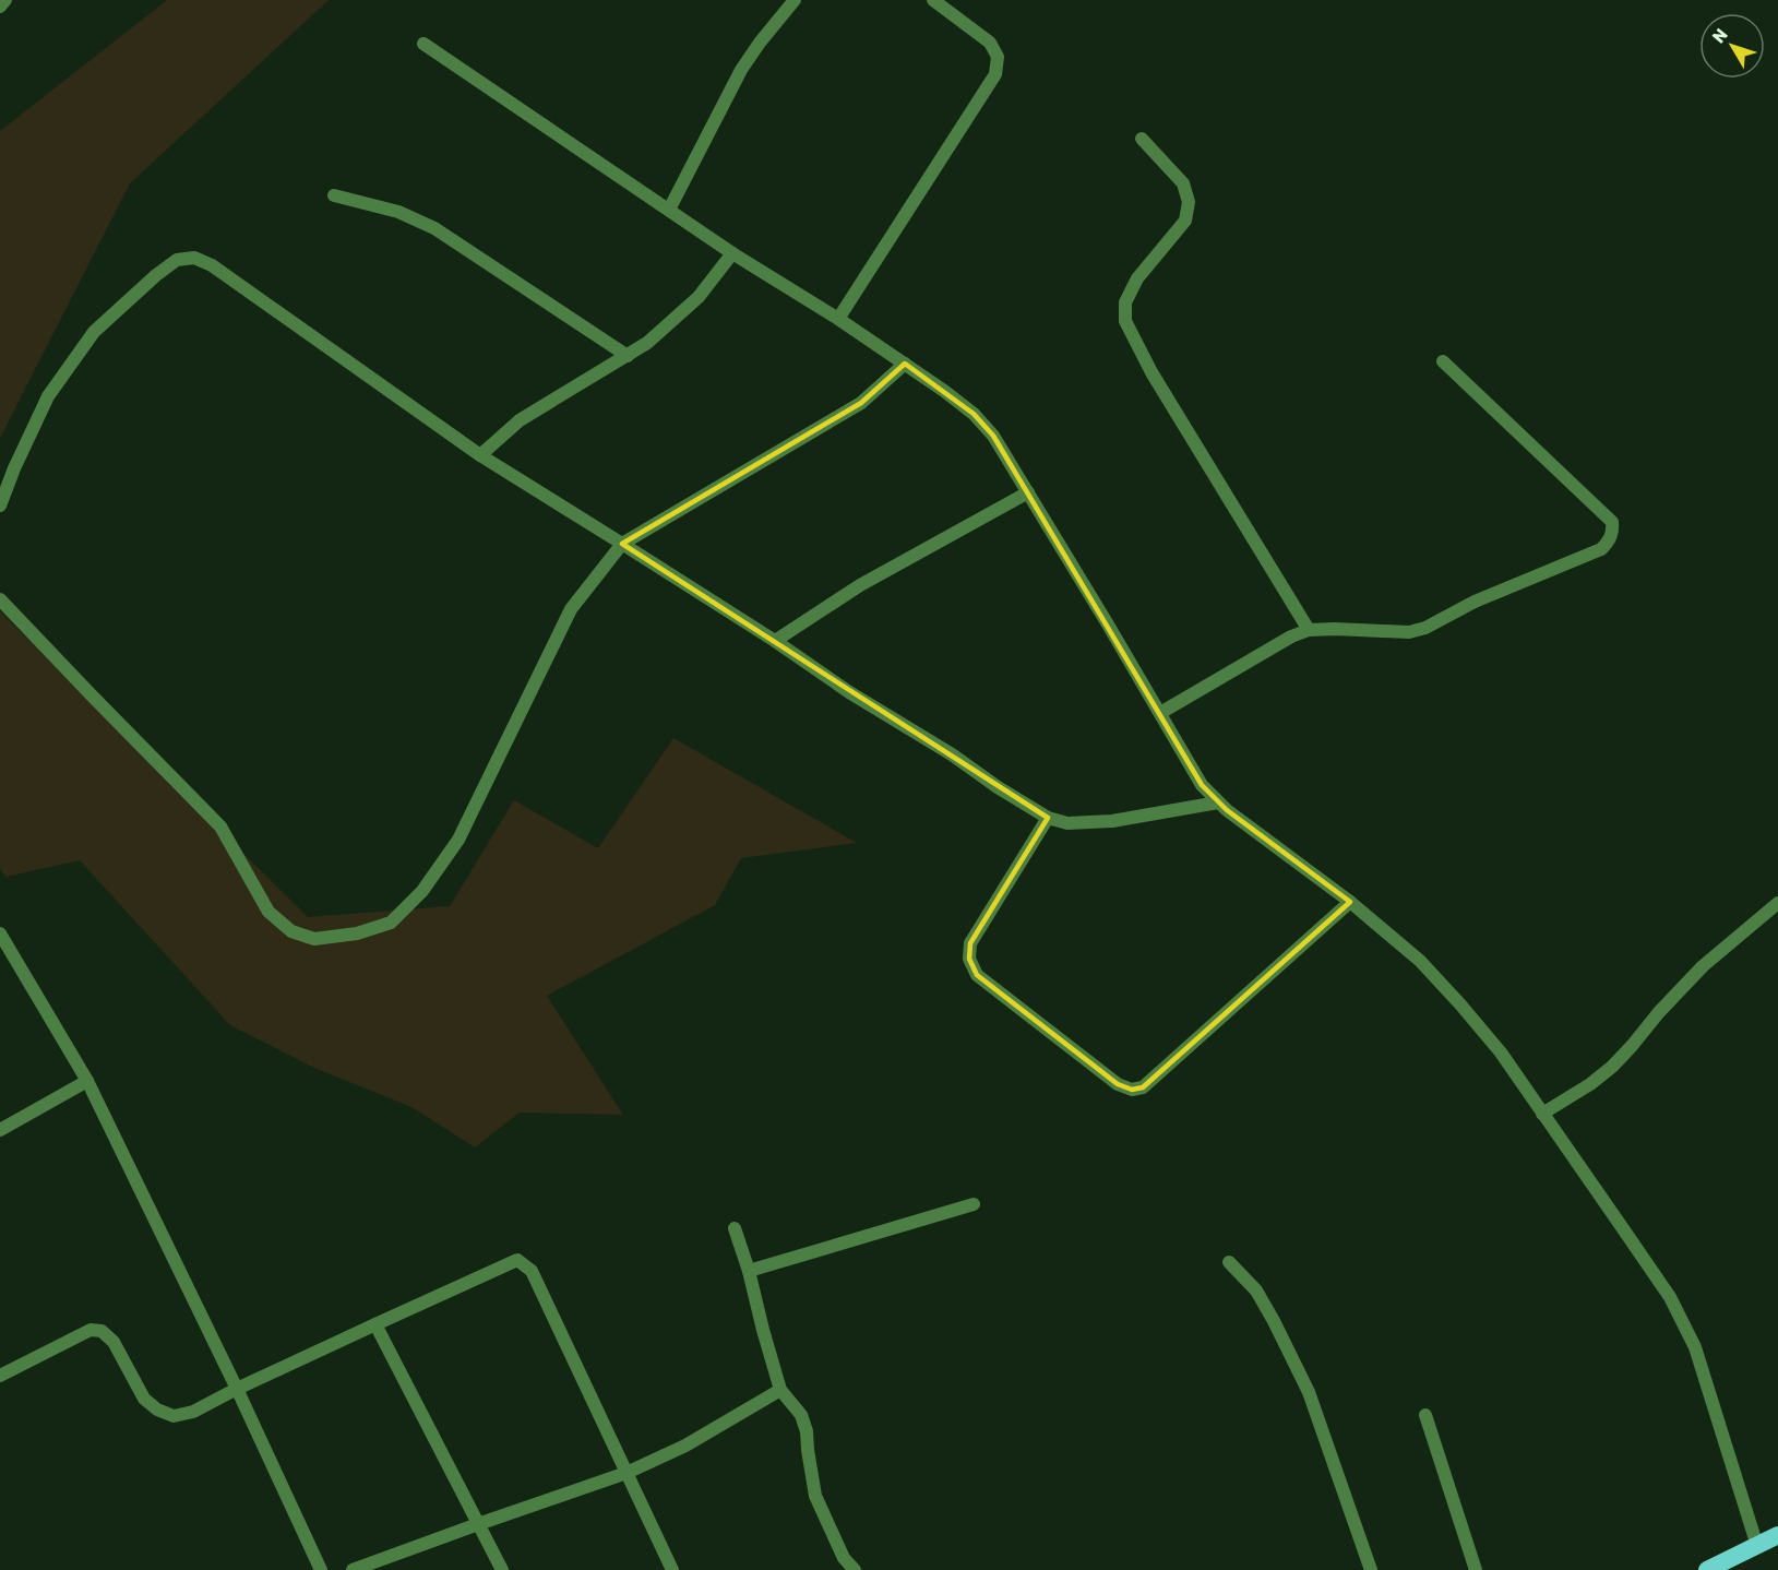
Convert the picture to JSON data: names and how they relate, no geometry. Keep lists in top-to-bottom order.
{
  "north": "top left"
}
